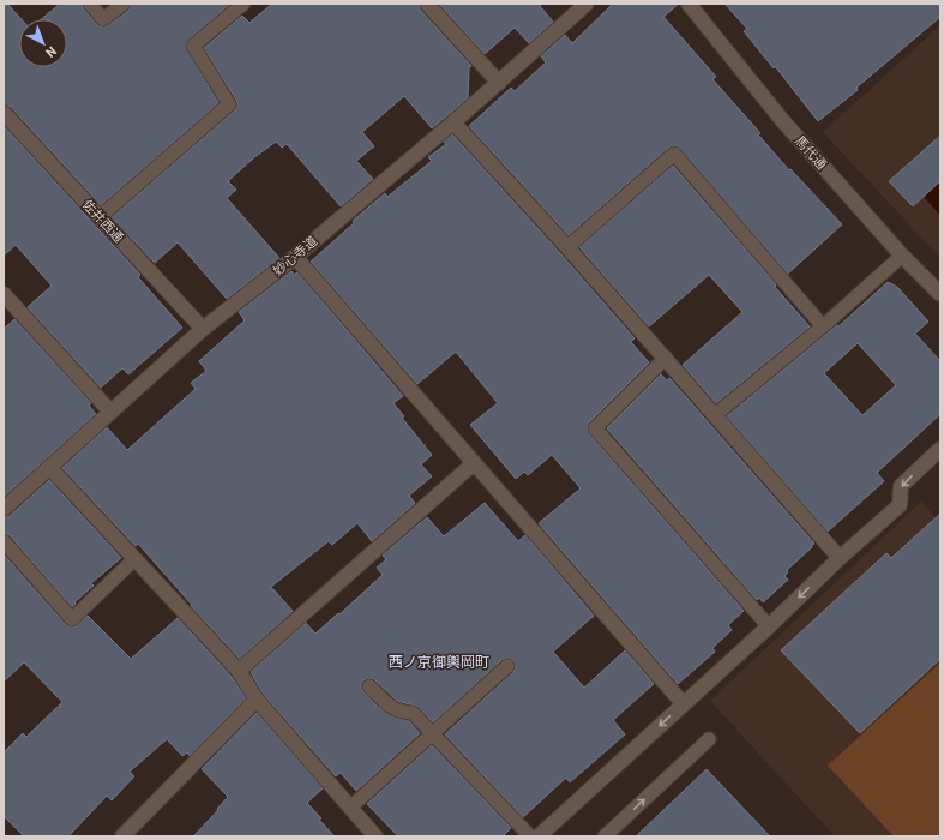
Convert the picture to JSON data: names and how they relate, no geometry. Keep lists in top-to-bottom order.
{
  "streets": {
    "street": ["馬代通", "佐井西通", "妙心寺道"]
  },
  "crossings": [
    ["佐井西通", "妙心寺道"]
  ],
  "districts": ["西ノ京御輿岡町"],
  "north": "bottom right"
}
